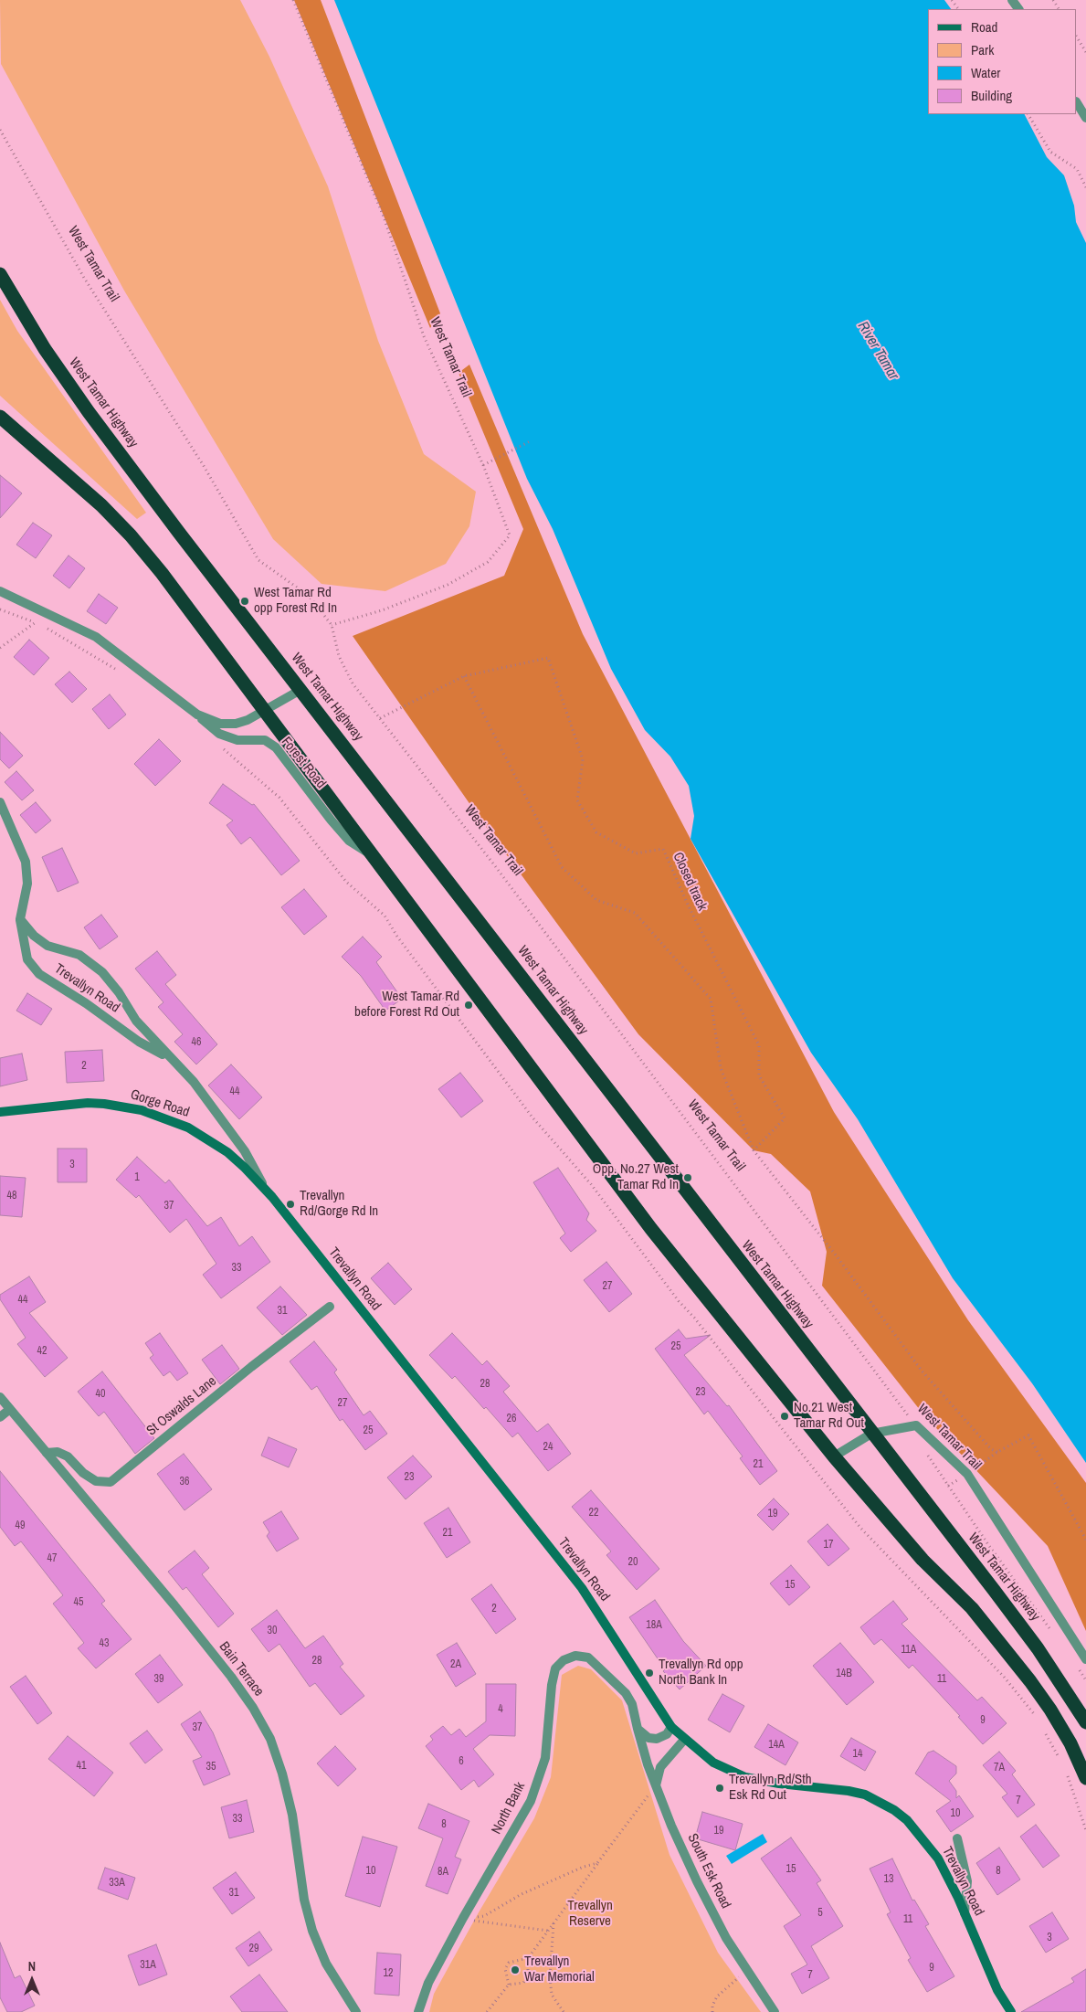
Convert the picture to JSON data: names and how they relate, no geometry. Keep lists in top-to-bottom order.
{
  "streets": {
    "highway": ["West Tamar Highway"],
    "street": [
      "West Tamar Trail",
      "Forest Road",
      "Trevallyn Road",
      "Gorge Road",
      "St Oswalds Lane",
      "Bain Terrace",
      "North Bank",
      "South Esk Road"
    ],
    "path": ["Closed track"]
  },
  "crossings": [
    ["West Tamar Highway", "Forest Road"],
    ["Trevallyn Road", "Gorge Road"],
    ["St Oswalds Lane", "Bain Terrace"],
    ["North Bank", "South Esk Road"]
  ],
  "water": ["River Tamar"],
  "parks": ["Trevallyn Reserve"],
  "places": [
    "West Tamar Rd opp Forest Rd In",
    "West Tamar Rd before Forest Rd Out",
    "Opp. No.27 West Tamar Rd In",
    "Trevallyn Rd/Gorge Rd In",
    "No.21 West Tamar Rd Out",
    "Trevallyn Rd opp North Bank In",
    "Trevallyn Rd/Sth Esk Rd Out",
    "Trevallyn War Memorial"
  ],
  "house_numbers": [
    "46",
    "2",
    "44",
    "3",
    "1",
    "48",
    "37",
    "33",
    "27",
    "44",
    "31",
    "25",
    "42",
    "28",
    "23",
    "40",
    "27",
    "26",
    "25",
    "24",
    "21",
    "23",
    "36",
    "22",
    "19",
    "49",
    "21",
    "17",
    "47",
    "20",
    "15",
    "45",
    "2",
    "18A",
    "30",
    "43",
    "11A",
    "28",
    "2A",
    "14B",
    "39",
    "11",
    "4",
    "9",
    "37",
    "14A",
    "14",
    "6",
    "41",
    "35",
    "7A",
    "7",
    "10",
    "33",
    "8",
    "19",
    "15",
    "10",
    "8",
    "8A",
    "13",
    "33A",
    "31",
    "5",
    "11",
    "3",
    "29",
    "31A",
    "9",
    "12",
    "7"
  ],
  "legend": [
    "Road",
    "Park",
    "Water",
    "Building"
  ],
  "north": "top"
}
